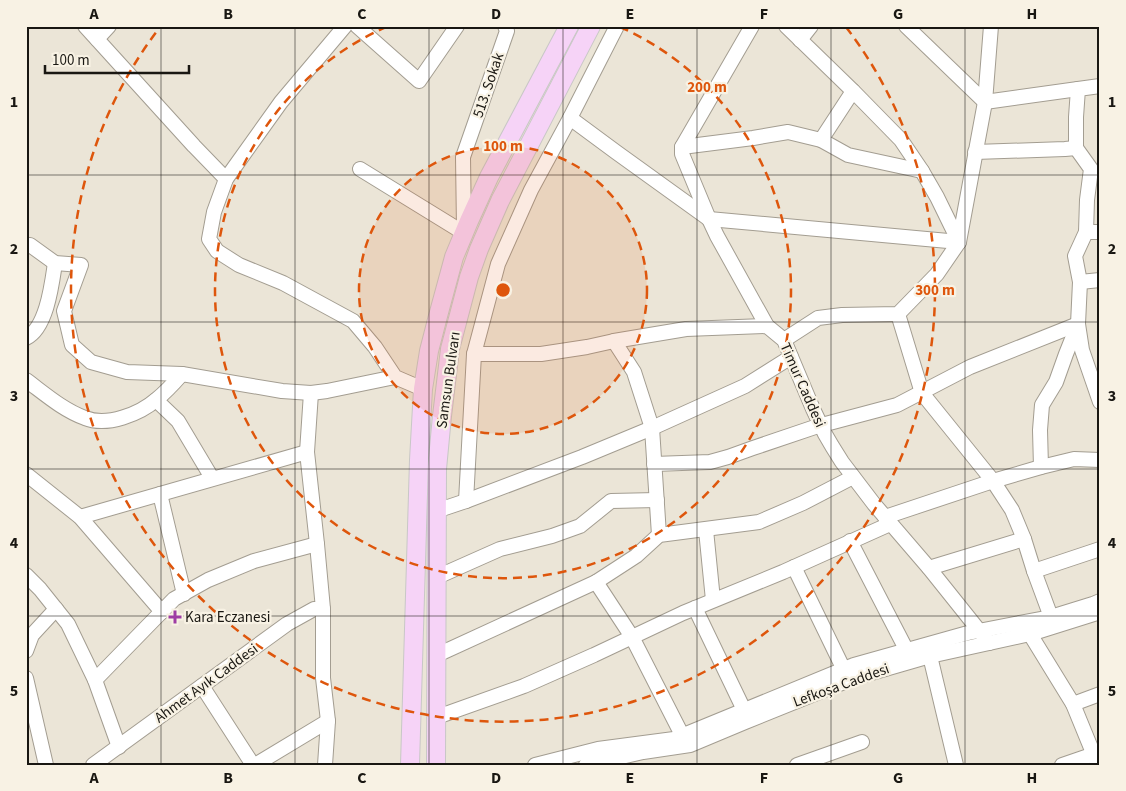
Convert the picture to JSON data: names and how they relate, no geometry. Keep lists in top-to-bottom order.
{
  "streets": {
    "main road": ["Samsun Bulvarı"],
    "street": [
      "513. Sokak",
      "Timur Caddesi",
      "Ahmet Ayık Caddesi",
      "Lefkoşa Caddesi"
    ]
  },
  "crossings": [
    ["Timur Caddesi", "Lefkoşa Caddesi"]
  ],
  "places": {
    "health": ["Kara Eczanesi"]
  },
  "scale_bar": "100 m",
  "grid": {
    "columns": [
      "A",
      "B",
      "C",
      "D",
      "E",
      "F",
      "G",
      "H"
    ],
    "rows": [
      "1",
      "2",
      "3",
      "4",
      "5"
    ]
  },
  "rings": ["200 m", "100 m", "300 m"]
}
